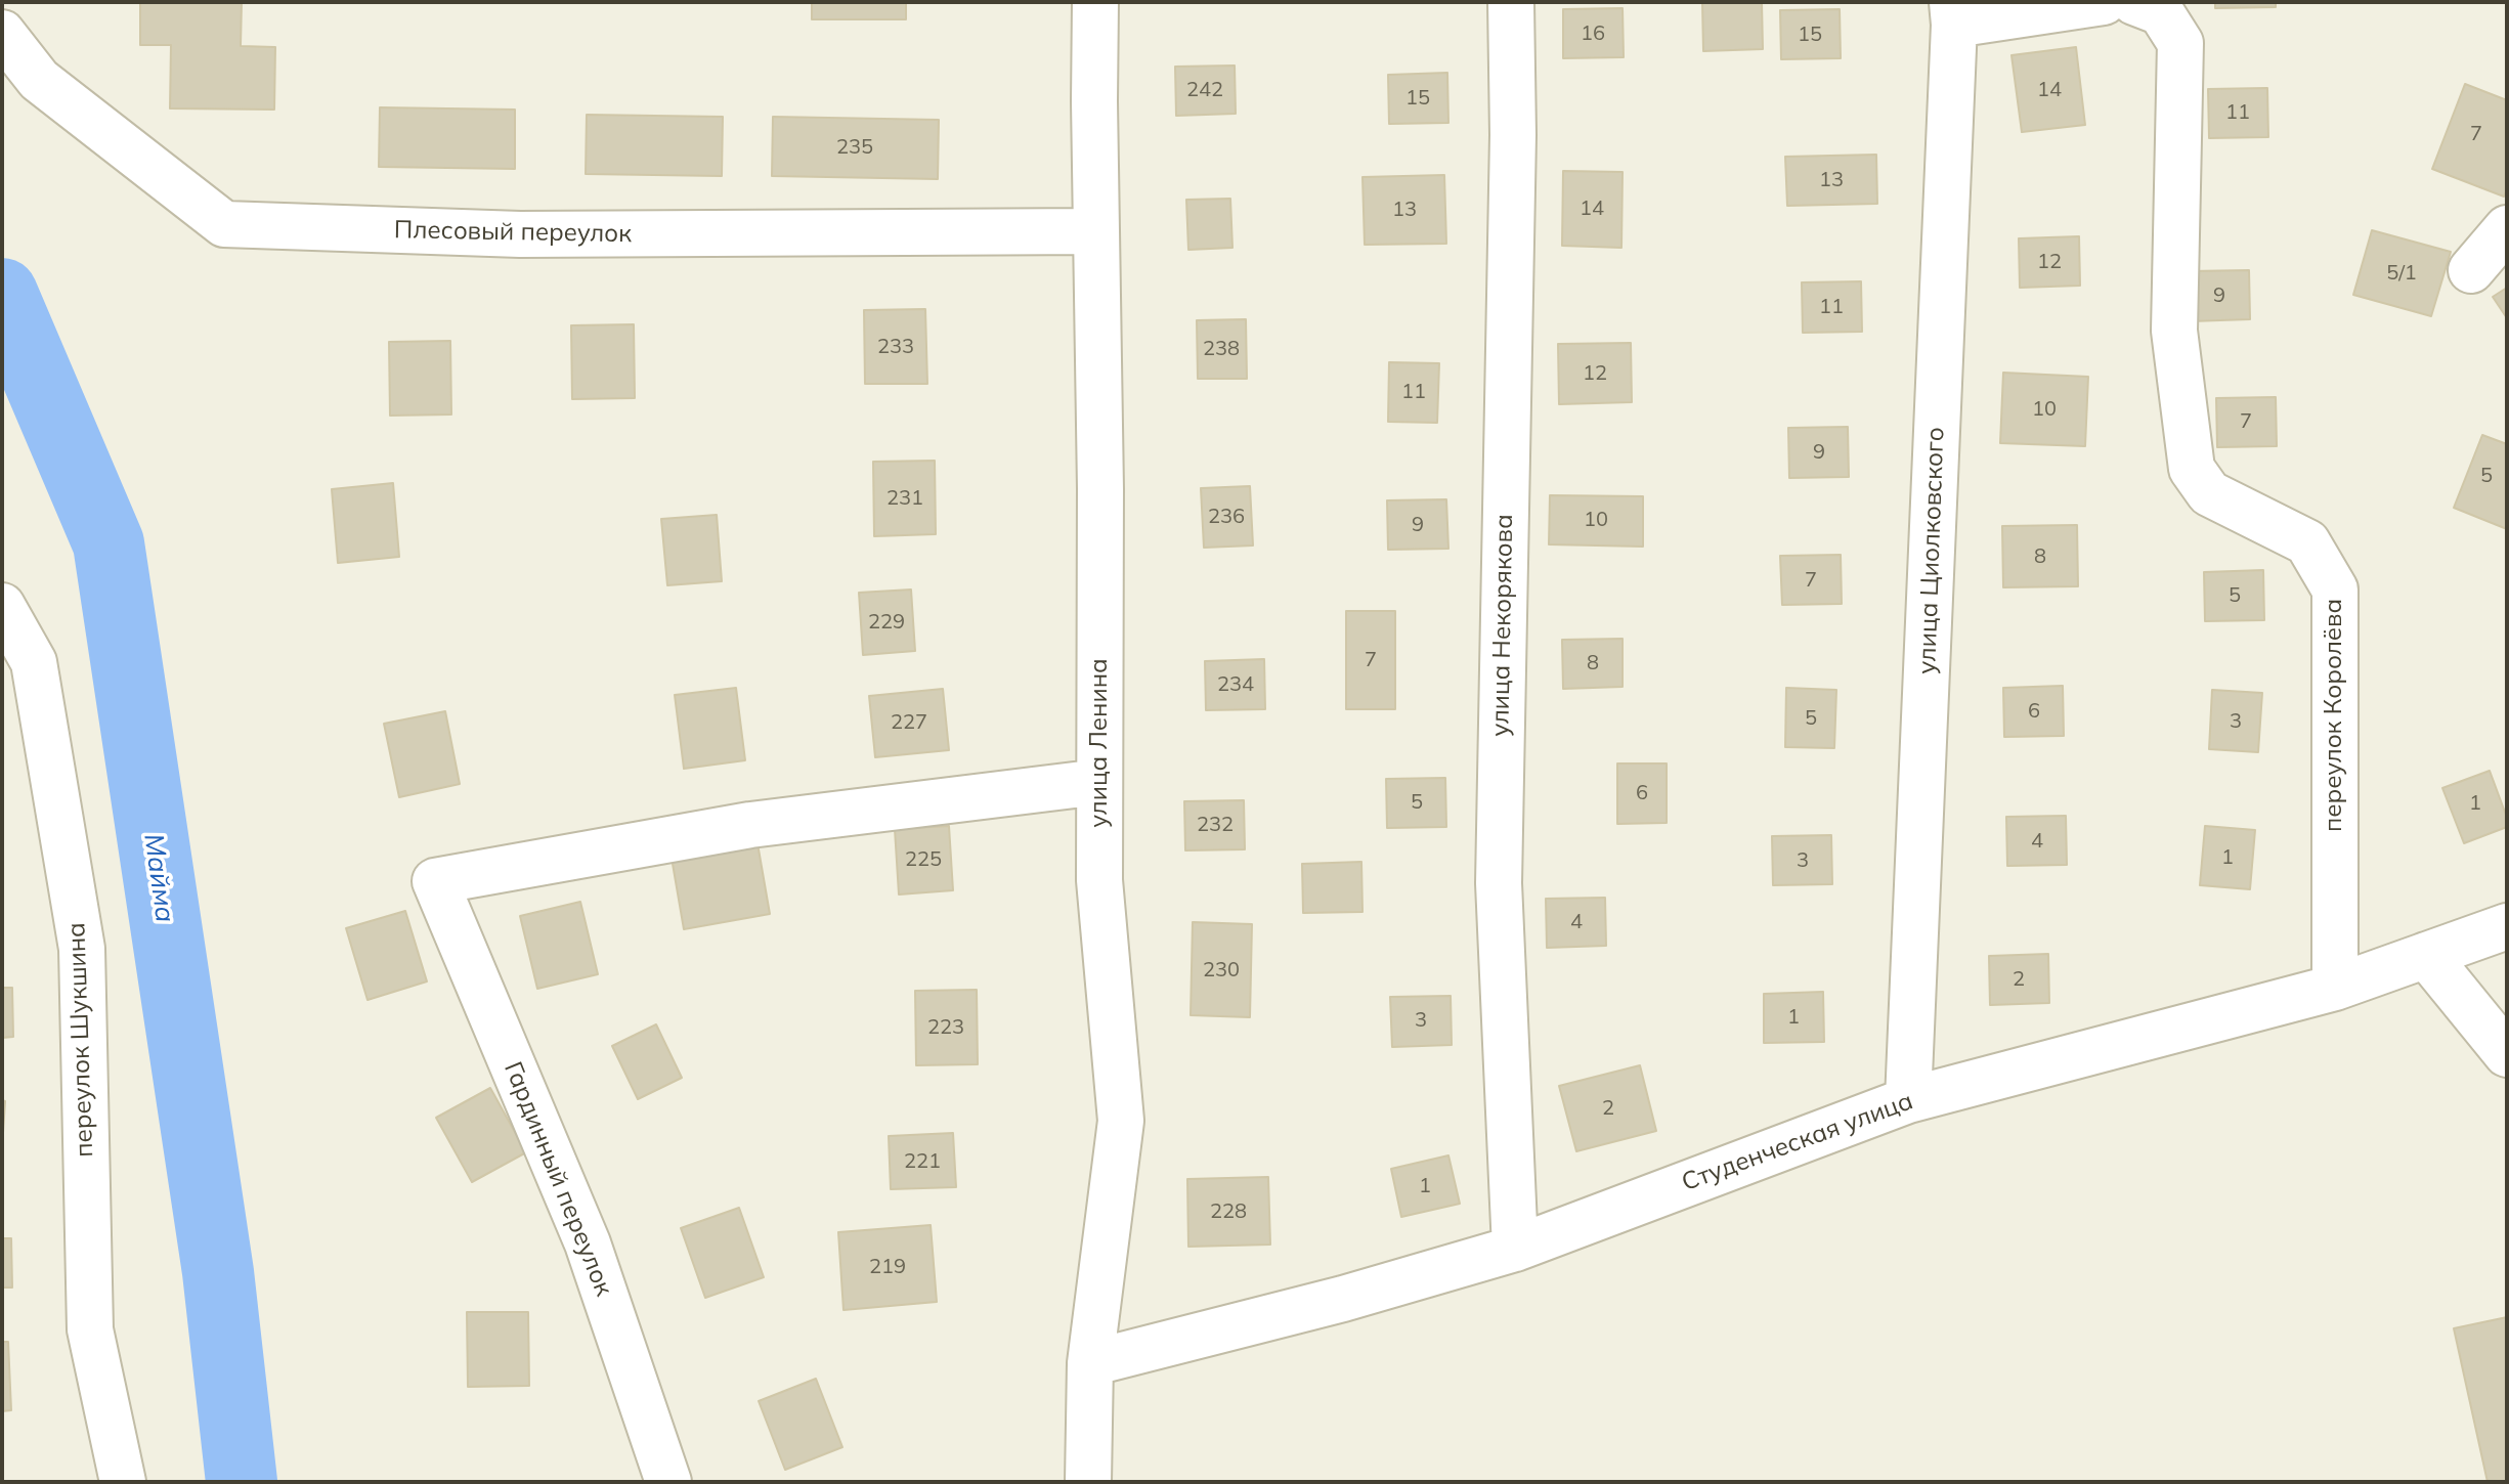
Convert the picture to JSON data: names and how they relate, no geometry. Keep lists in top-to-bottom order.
{
  "streets": {
    "street": [
      "Плесовый переулок",
      "улица Циолковского",
      "улица Некорякова",
      "переулок Королёва",
      "улица Ленина",
      "переулок Шукшина",
      "Студенческая улица",
      "Гардинный переулок"
    ]
  },
  "crossings": [
    ["Плесовый переулок", "улица Ленина"],
    ["улица Циолковского", "Студенческая улица"],
    ["улица Некорякова", "Студенческая улица"],
    ["переулок Королёва", "Студенческая улица"],
    ["улица Ленина", "Студенческая улица"],
    ["улица Ленина", "Гардинный переулок"]
  ],
  "water": ["Майма"],
  "house_numbers": [
    "16",
    "15",
    "242",
    "14",
    "15",
    "11",
    "7",
    "235",
    "13",
    "14",
    "13",
    "12",
    "5/1",
    "9",
    "11",
    "233",
    "238",
    "12",
    "11",
    "10",
    "7",
    "9",
    "5",
    "231",
    "236",
    "10",
    "9",
    "8",
    "7",
    "5",
    "229",
    "7",
    "8",
    "234",
    "6",
    "5",
    "3",
    "227",
    "6",
    "5",
    "1",
    "232",
    "4",
    "1",
    "225",
    "3",
    "4",
    "230",
    "2",
    "1",
    "3",
    "223",
    "2",
    "221",
    "1",
    "228",
    "219"
  ]
}
